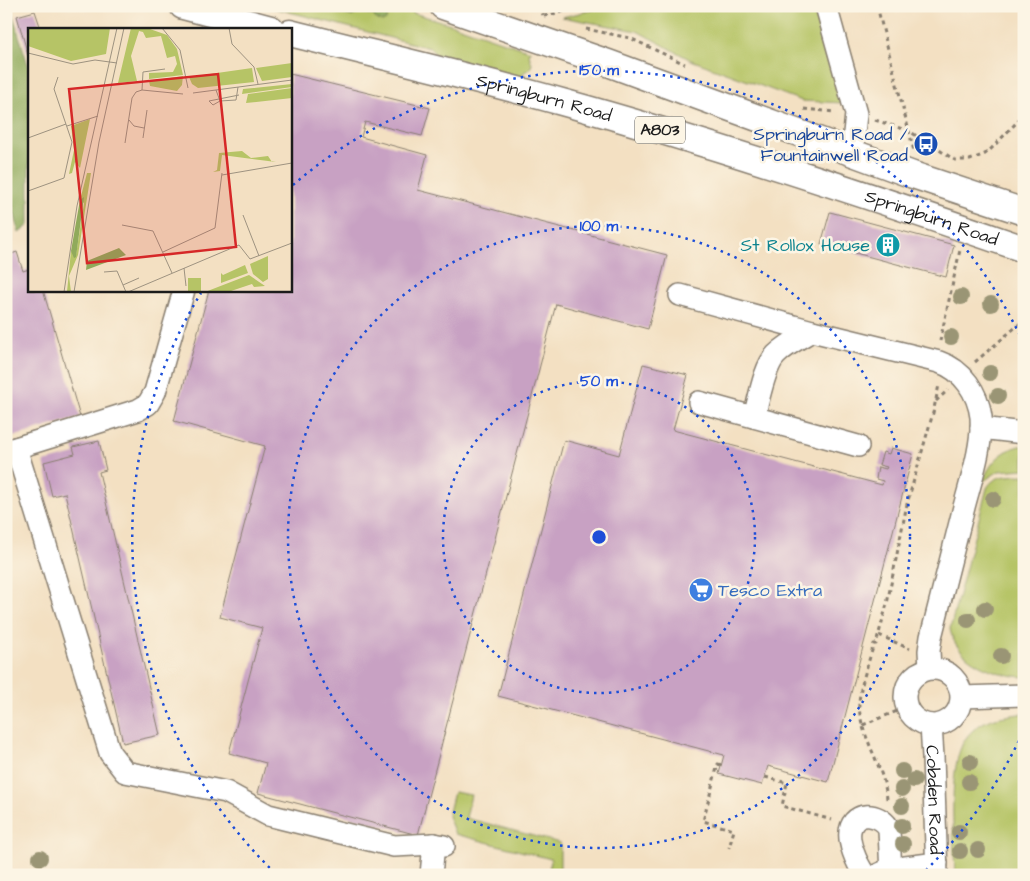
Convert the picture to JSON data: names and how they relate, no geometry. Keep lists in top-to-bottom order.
{
  "streets": {
    "main road": ["Springburn Road", "A803"],
    "street": ["Cobden Road"]
  },
  "places": {
    "bus stop": ["Springburn Road / Fountainwell Road"],
    "building": ["St Rollox House"],
    "supermarket": ["Tesco Extra"]
  },
  "rings": ["150 m", "100 m", "50 m"]
}
